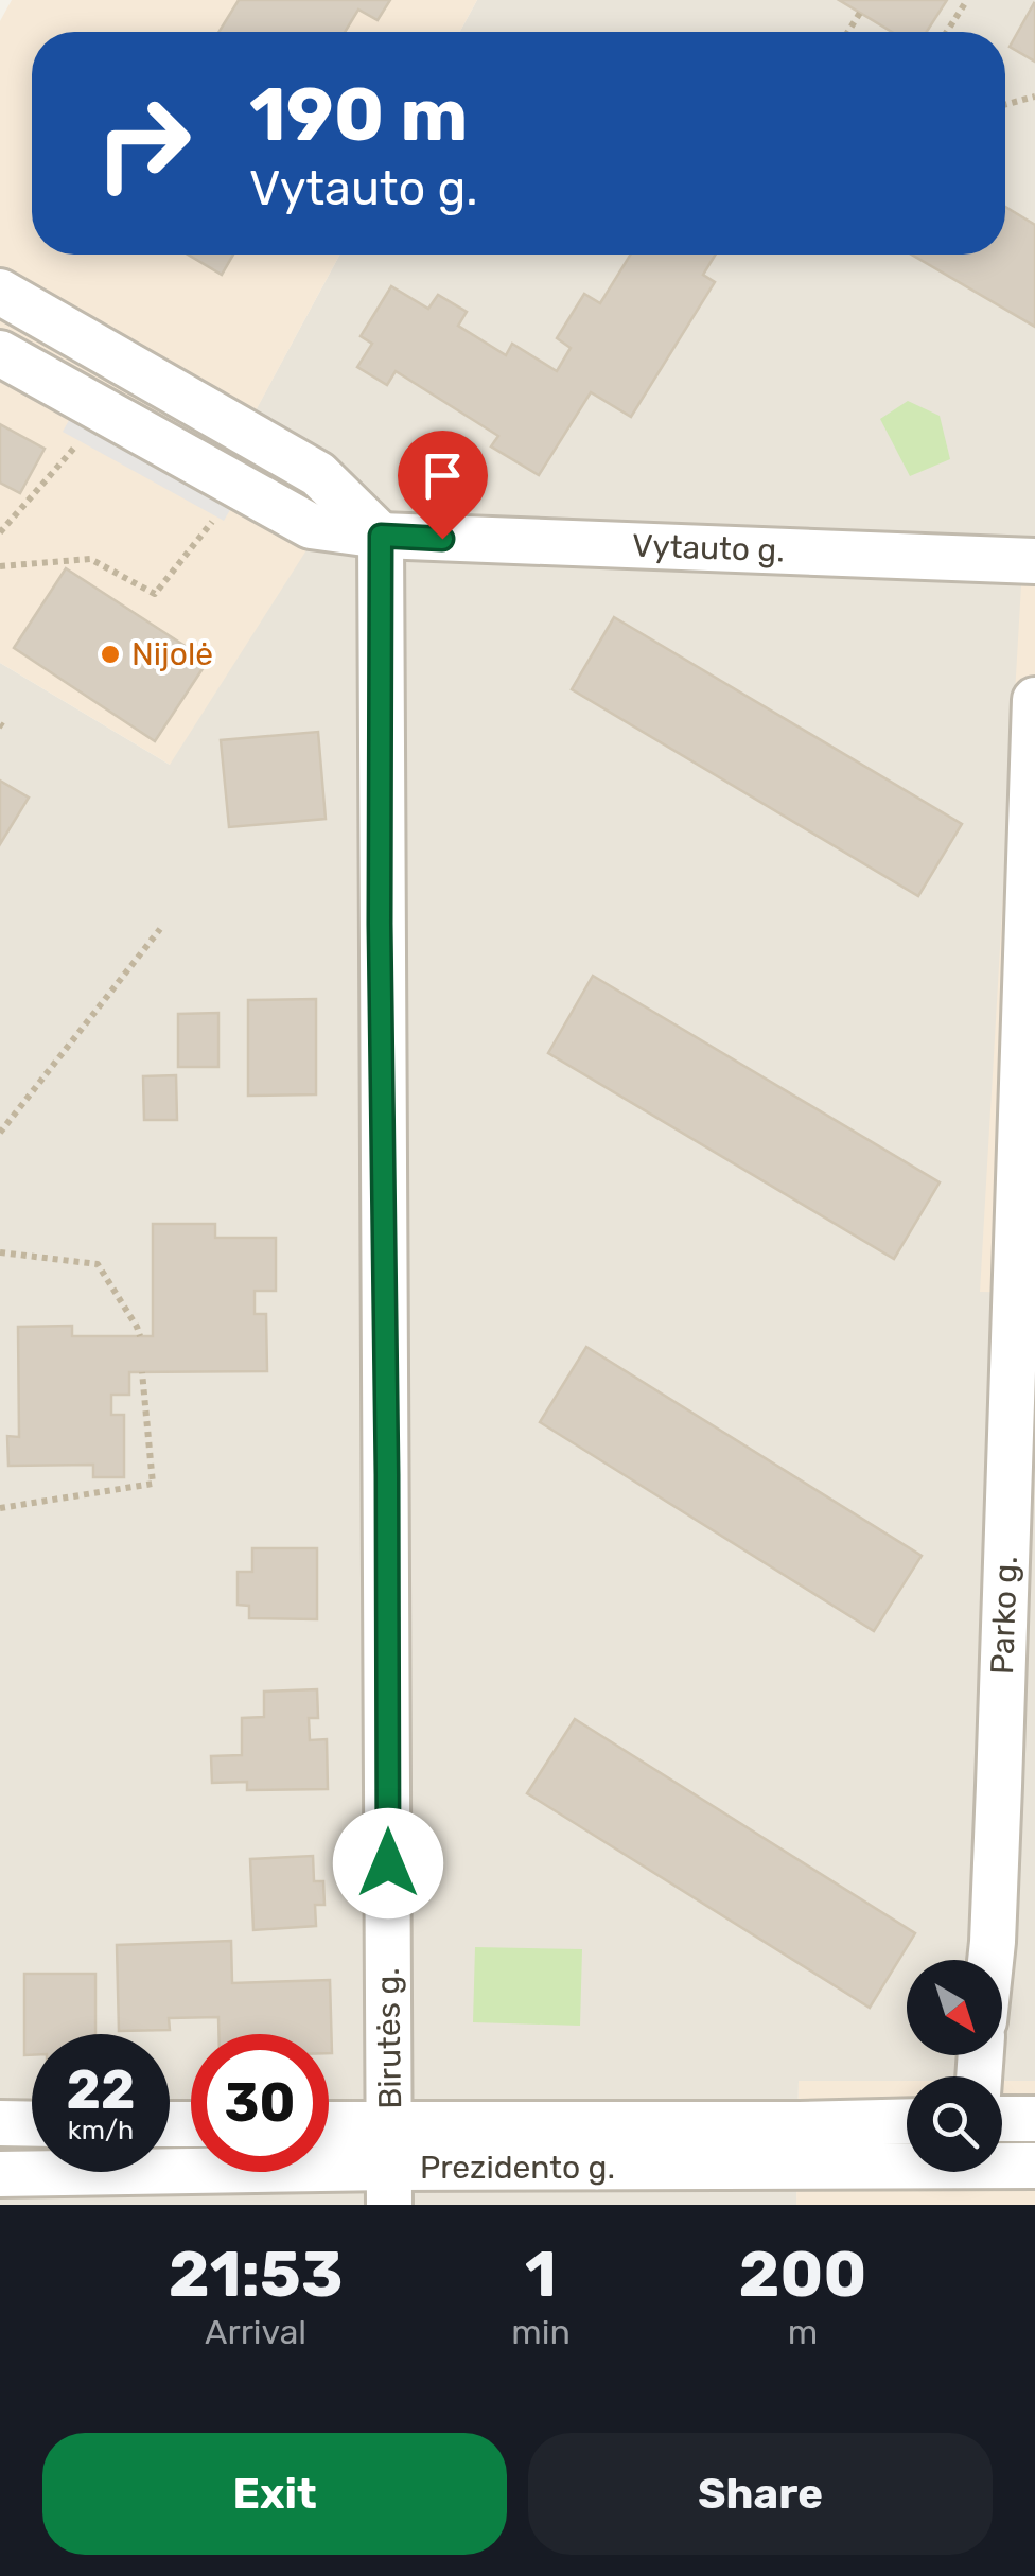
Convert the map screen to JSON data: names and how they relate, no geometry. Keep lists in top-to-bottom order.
{
  "streets": {
    "street": [
      "Vytauto g.",
      "Parko g.",
      "Birutės g.",
      "Prezidento g."
    ]
  },
  "crossings": [
    ["Vytauto g.", "Birutės g."],
    ["Birutės g.", "Prezidento g."]
  ],
  "places": ["Nijolė"],
  "north": "bottom right",
  "page": {
    "turn": ["190 m", "Vytauto g."],
    "speed": "22 km/h",
    "limit": "30",
    "eta": [
      "21:53",
      "Arrival",
      "1",
      "min",
      "200",
      "m"
    ],
    "buttons": ["Exit", "Share"]
  }
}
